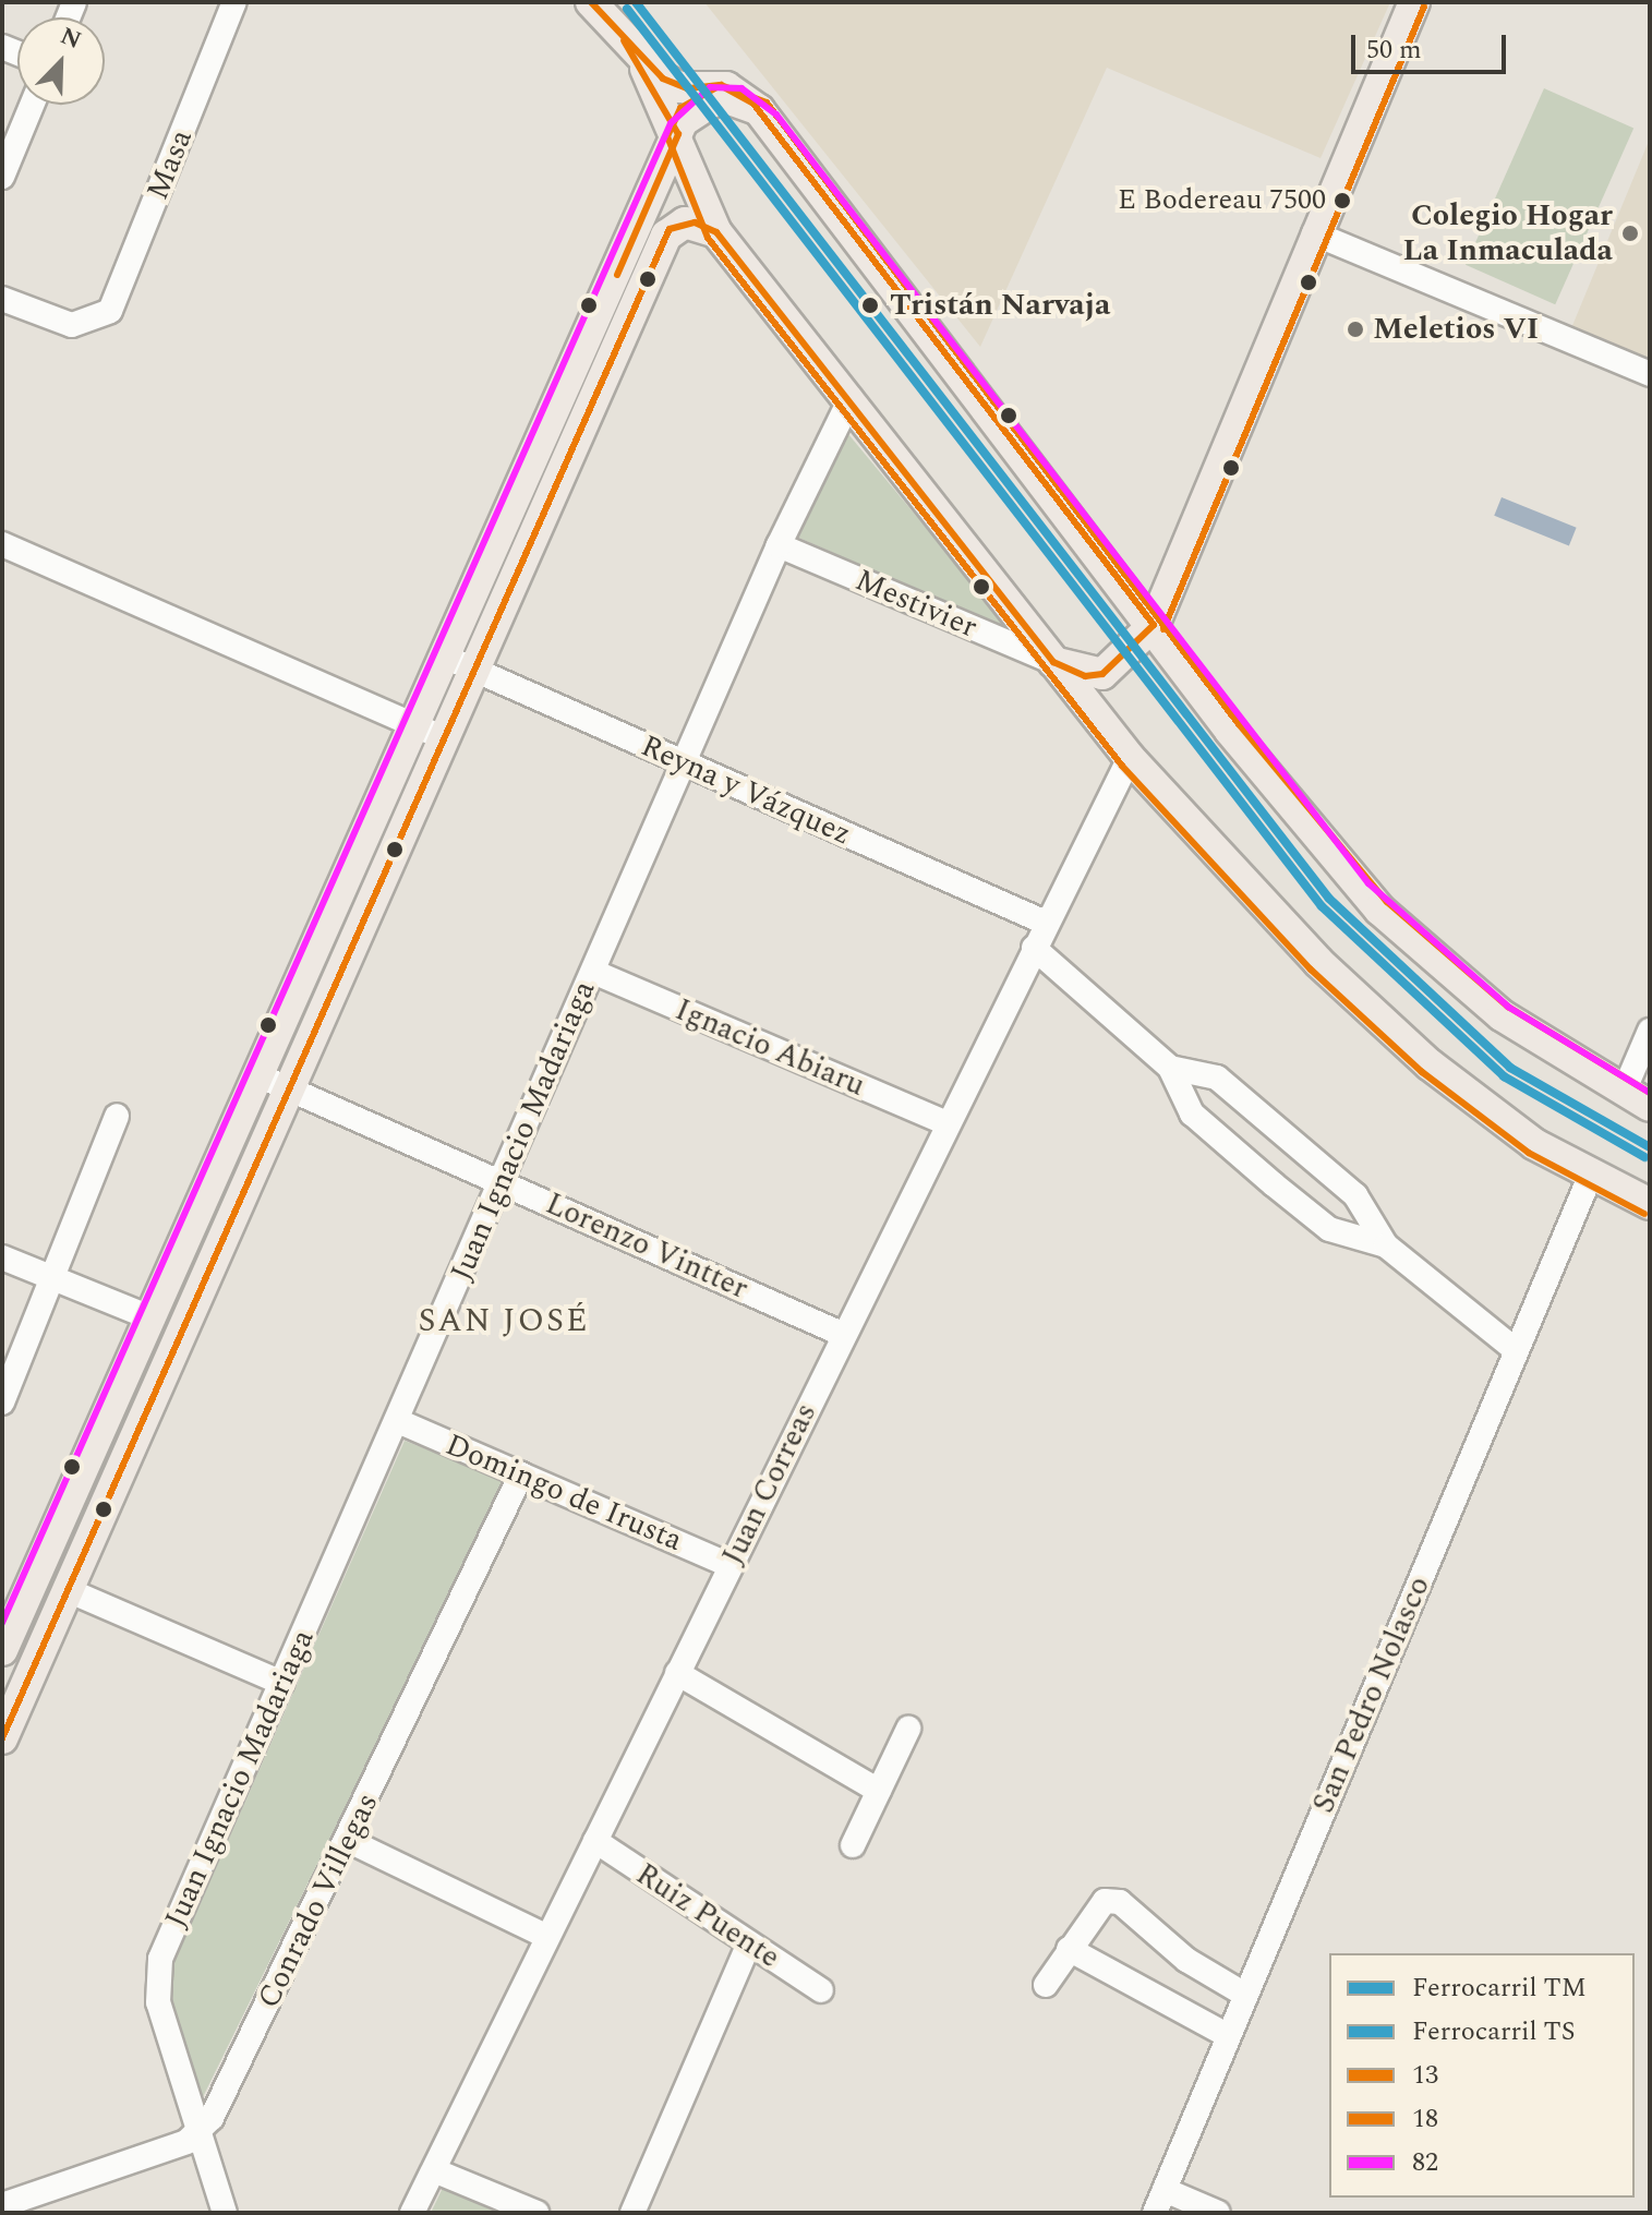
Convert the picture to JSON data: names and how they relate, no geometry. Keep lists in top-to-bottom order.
{
  "streets": {
    "street": [
      "Masa",
      "Mestivier",
      "Reyna y Vázquez",
      "Ignacio Abiaru",
      "Juan Ignacio Madariaga",
      "Lorenzo Vintter",
      "Juan Correas",
      "Domingo de Irusta",
      "San Pedro Nolasco",
      "Conrado Villegas",
      "Ruiz Puente"
    ]
  },
  "crossings": [
    ["Mestivier", "Juan Ignacio Madariaga"],
    ["Reyna y Vázquez", "Juan Ignacio Madariaga"],
    ["Reyna y Vázquez", "Juan Correas"],
    ["Ignacio Abiaru", "Juan Ignacio Madariaga"],
    ["Ignacio Abiaru", "Juan Correas"],
    ["Juan Ignacio Madariaga", "Lorenzo Vintter"],
    ["Juan Ignacio Madariaga", "Domingo de Irusta"],
    ["Juan Ignacio Madariaga", "Conrado Villegas"],
    ["Lorenzo Vintter", "Juan Correas"],
    ["Juan Correas", "Domingo de Irusta"],
    ["Juan Correas", "Ruiz Puente"],
    ["Domingo de Irusta", "Conrado Villegas"]
  ],
  "districts": ["SAN JOSÉ"],
  "places": [
    "E Bodereau 7500",
    "Colegio Hogar La Inmaculada",
    "Tristán Narvaja",
    "Meletios VI"
  ],
  "lines": [
    "rail line TM",
    "transit line 13",
    "transit line 18",
    "rail line TS",
    "transit line 82"
  ],
  "legend": [
    "Ferrocarril TM",
    "Ferrocarril TS",
    "13",
    "18",
    "82"
  ],
  "scale_bar": "50 m",
  "north": "top right"
}
